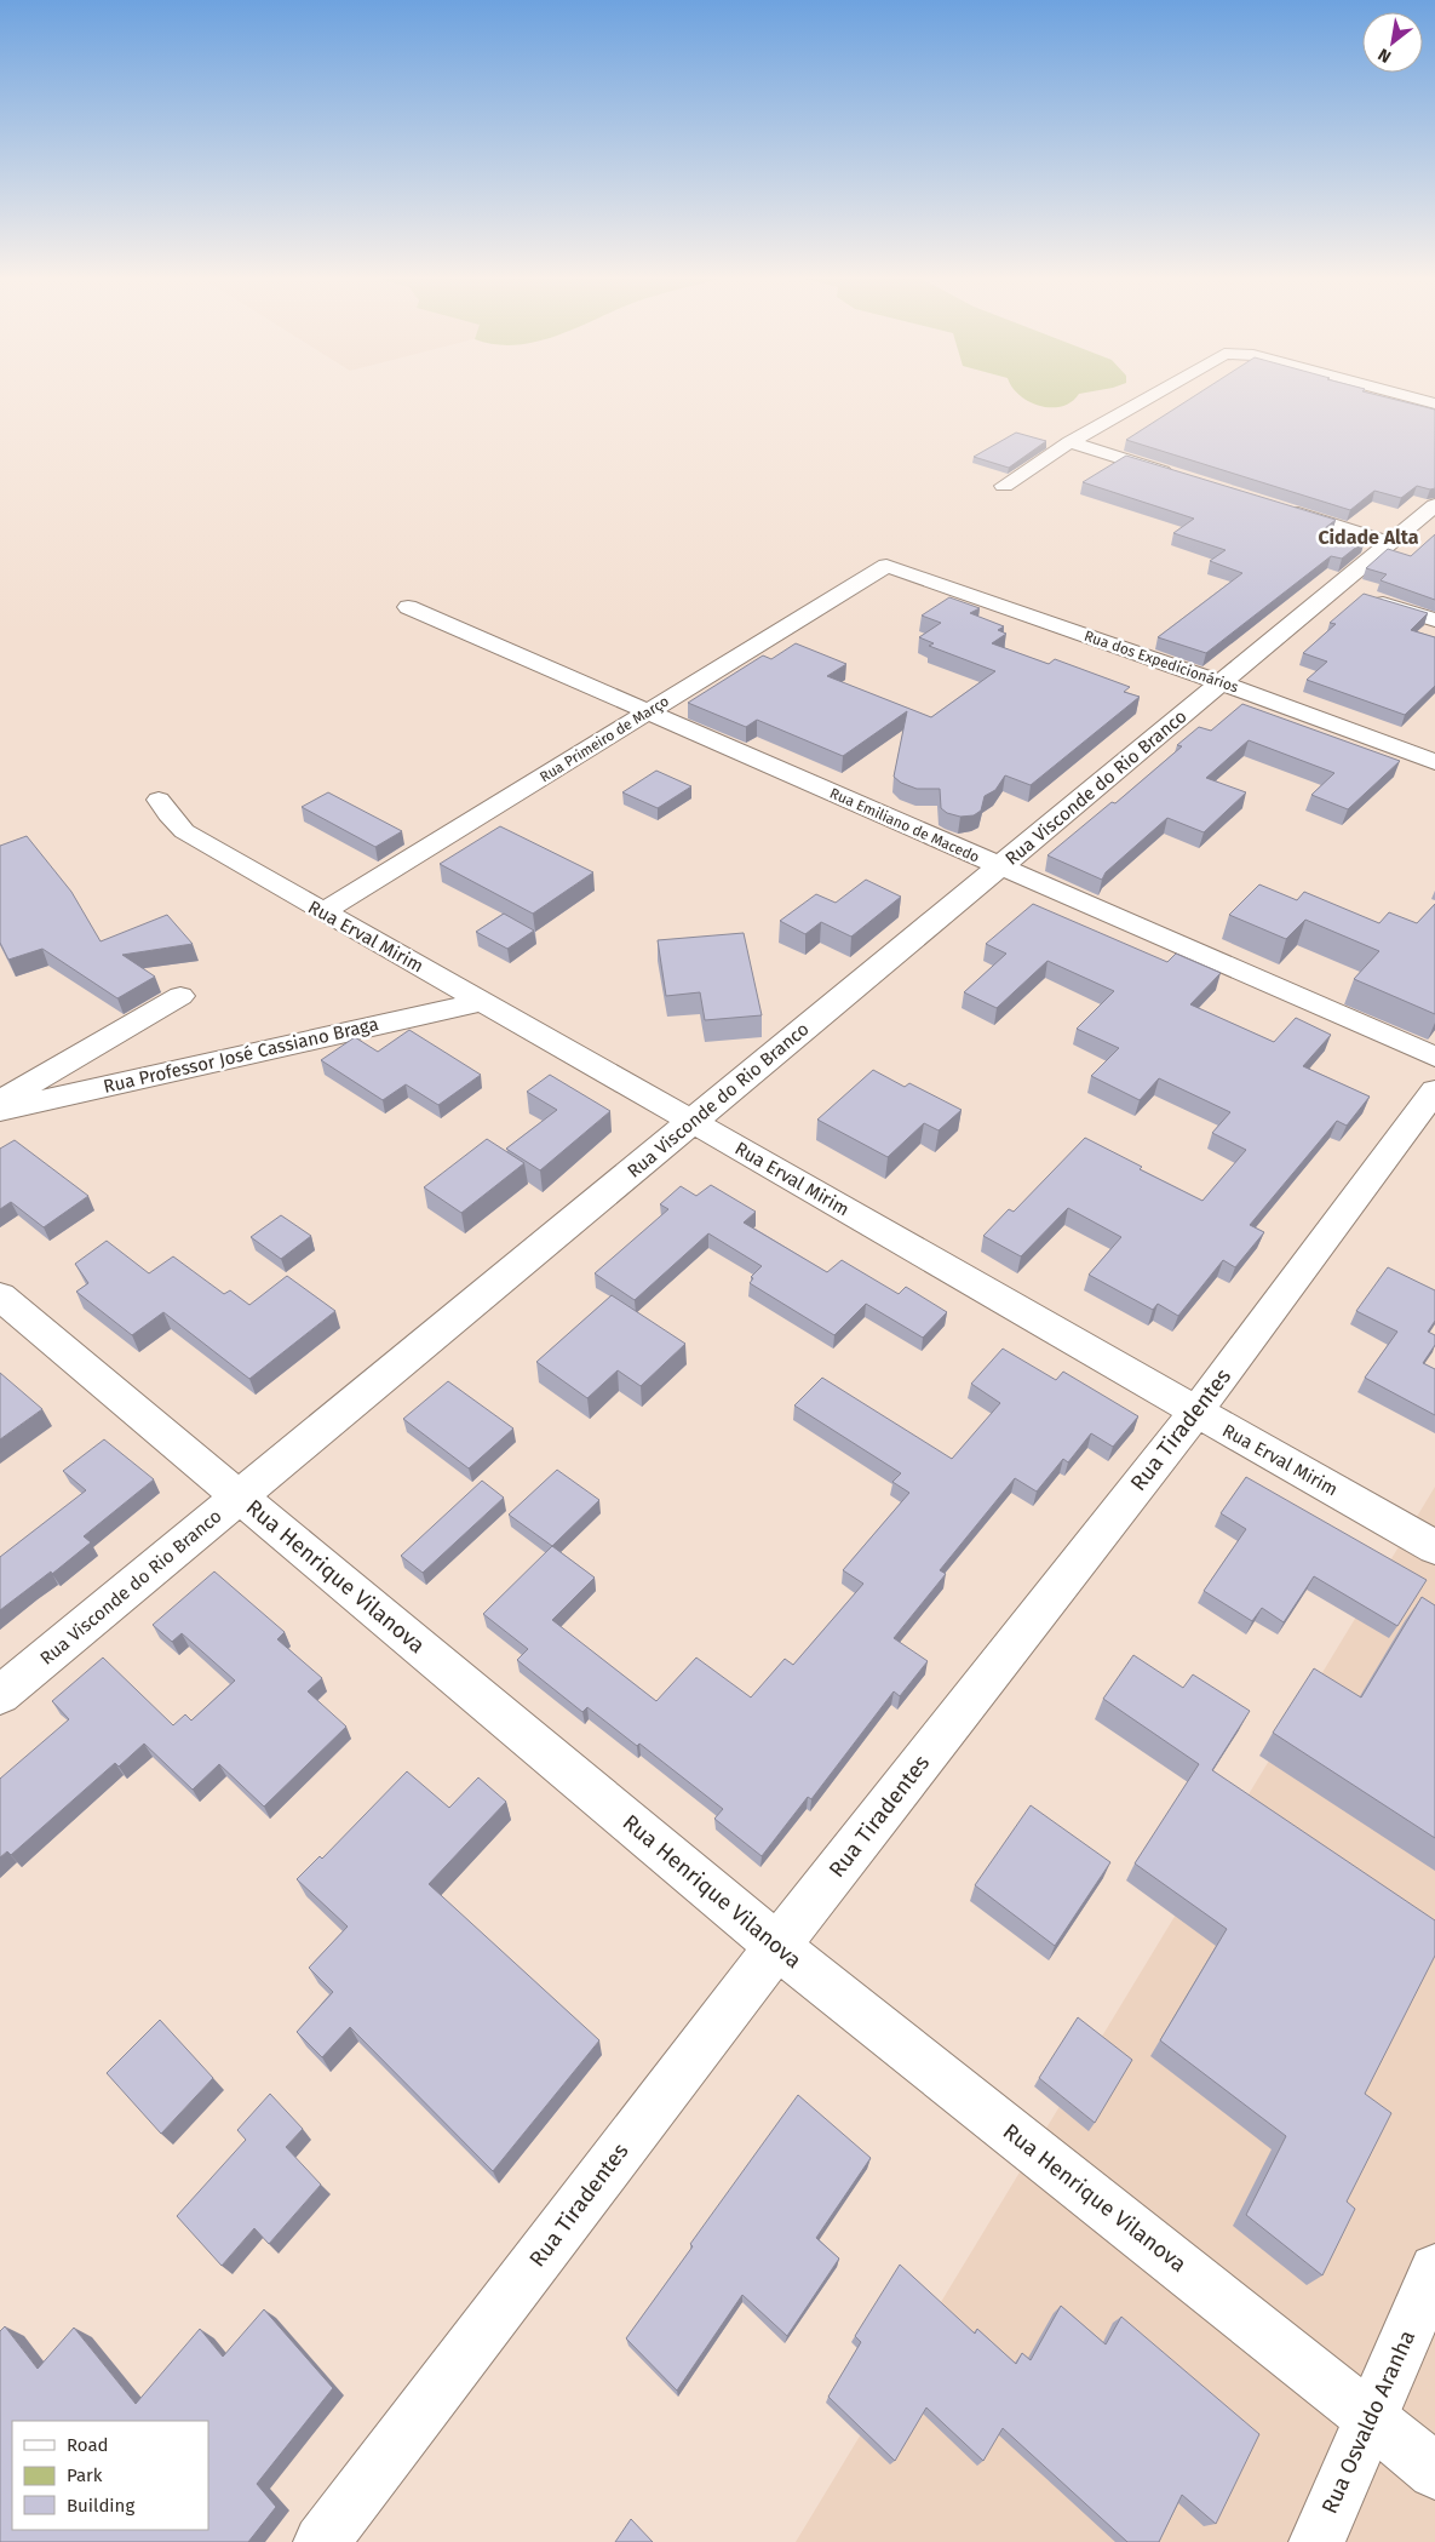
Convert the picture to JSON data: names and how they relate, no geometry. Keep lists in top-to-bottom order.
{
  "streets": {
    "street": [
      "Rua dos Expedicionários",
      "Rua Primeiro de Março",
      "Rua Visconde do Rio Branco",
      "Rua Emiliano de Macedo",
      "Rua Erval Mirim",
      "Rua Professor José Cassiano Braga",
      "Rua Tiradentes",
      "Rua Henrique Vilanova",
      "Rua Osvaldo Aranha"
    ]
  },
  "crossings": [
    ["Rua dos Expedicionários", "Rua Primeiro de Março"],
    ["Rua dos Expedicionários", "Rua Visconde do Rio Branco"],
    ["Rua Primeiro de Março", "Rua Emiliano de Macedo"],
    ["Rua Primeiro de Março", "Rua Erval Mirim"],
    ["Rua Visconde do Rio Branco", "Rua Emiliano de Macedo"],
    ["Rua Visconde do Rio Branco", "Rua Erval Mirim"],
    ["Rua Visconde do Rio Branco", "Rua Henrique Vilanova"],
    ["Rua Erval Mirim", "Rua Professor José Cassiano Braga"],
    ["Rua Erval Mirim", "Rua Tiradentes"],
    ["Rua Tiradentes", "Rua Henrique Vilanova"],
    ["Rua Henrique Vilanova", "Rua Osvaldo Aranha"]
  ],
  "districts": ["Cidade Alta"],
  "legend": ["Road", "Park", "Building"],
  "north": "bottom left"
}
